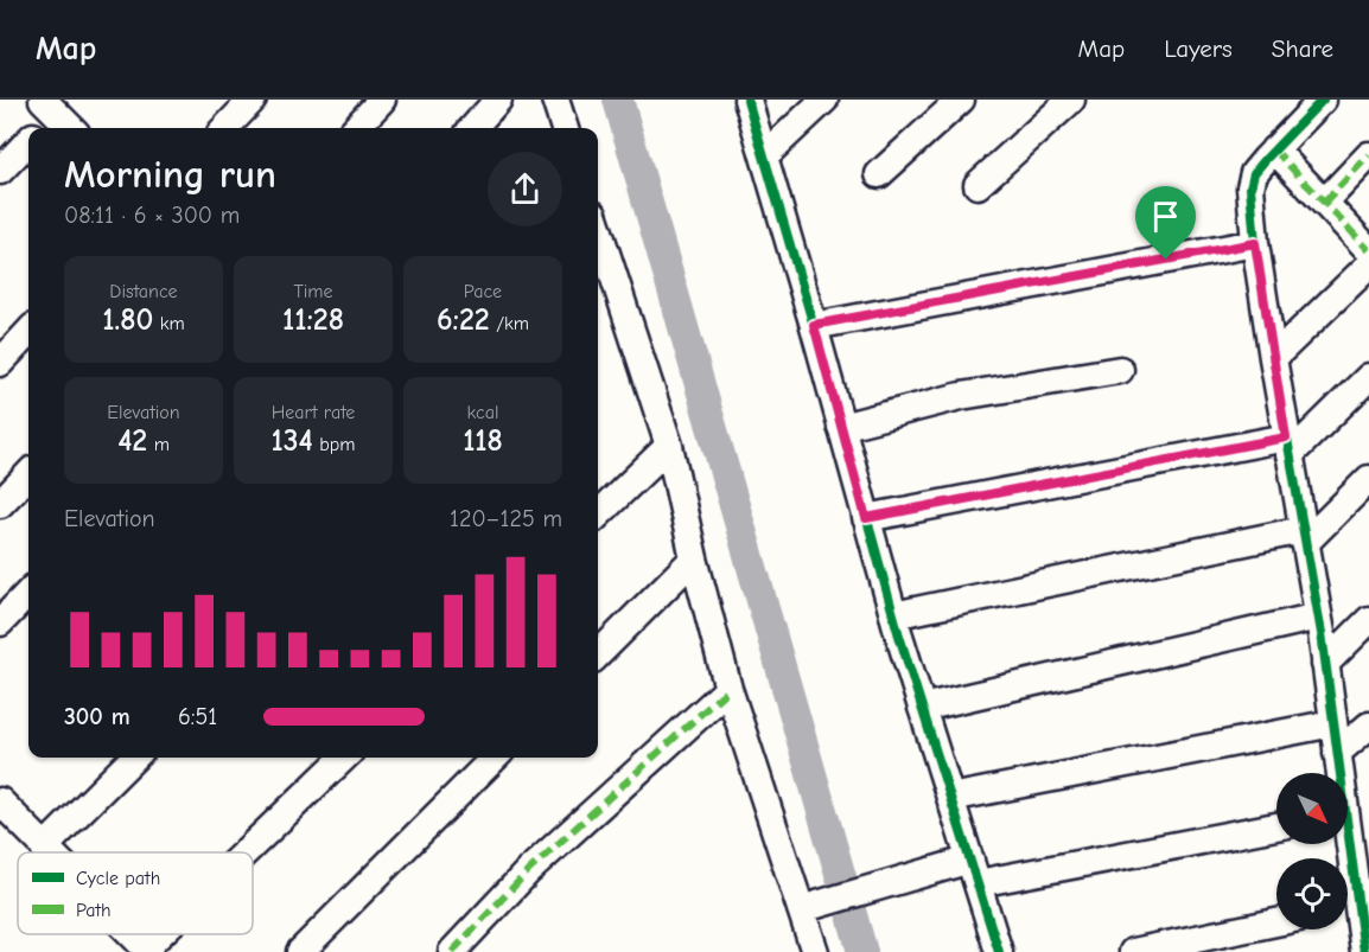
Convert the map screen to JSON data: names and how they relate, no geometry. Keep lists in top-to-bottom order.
{
  "legend": ["Cycle path", "Path"],
  "north": "bottom right",
  "page": {
    "header": "Map",
    "nav": ["Map", "Layers", "Share"],
    "heading": ["Morning run", "08:11 · 6 × 300 m"],
    "stats": [
      ["Distance", "1.80 km"],
      ["Time", "11:28"],
      ["Pace", "6:22 /km"],
      ["Elevation", "42 m"],
      ["Heart rate", "134 bpm"],
      ["kcal", "118"]
    ],
    "chart": ["Elevation", "120–125 m"],
    "list": [
      {
        "name": "300 m",
        "note": "6:51"
      }
    ]
  }
}
